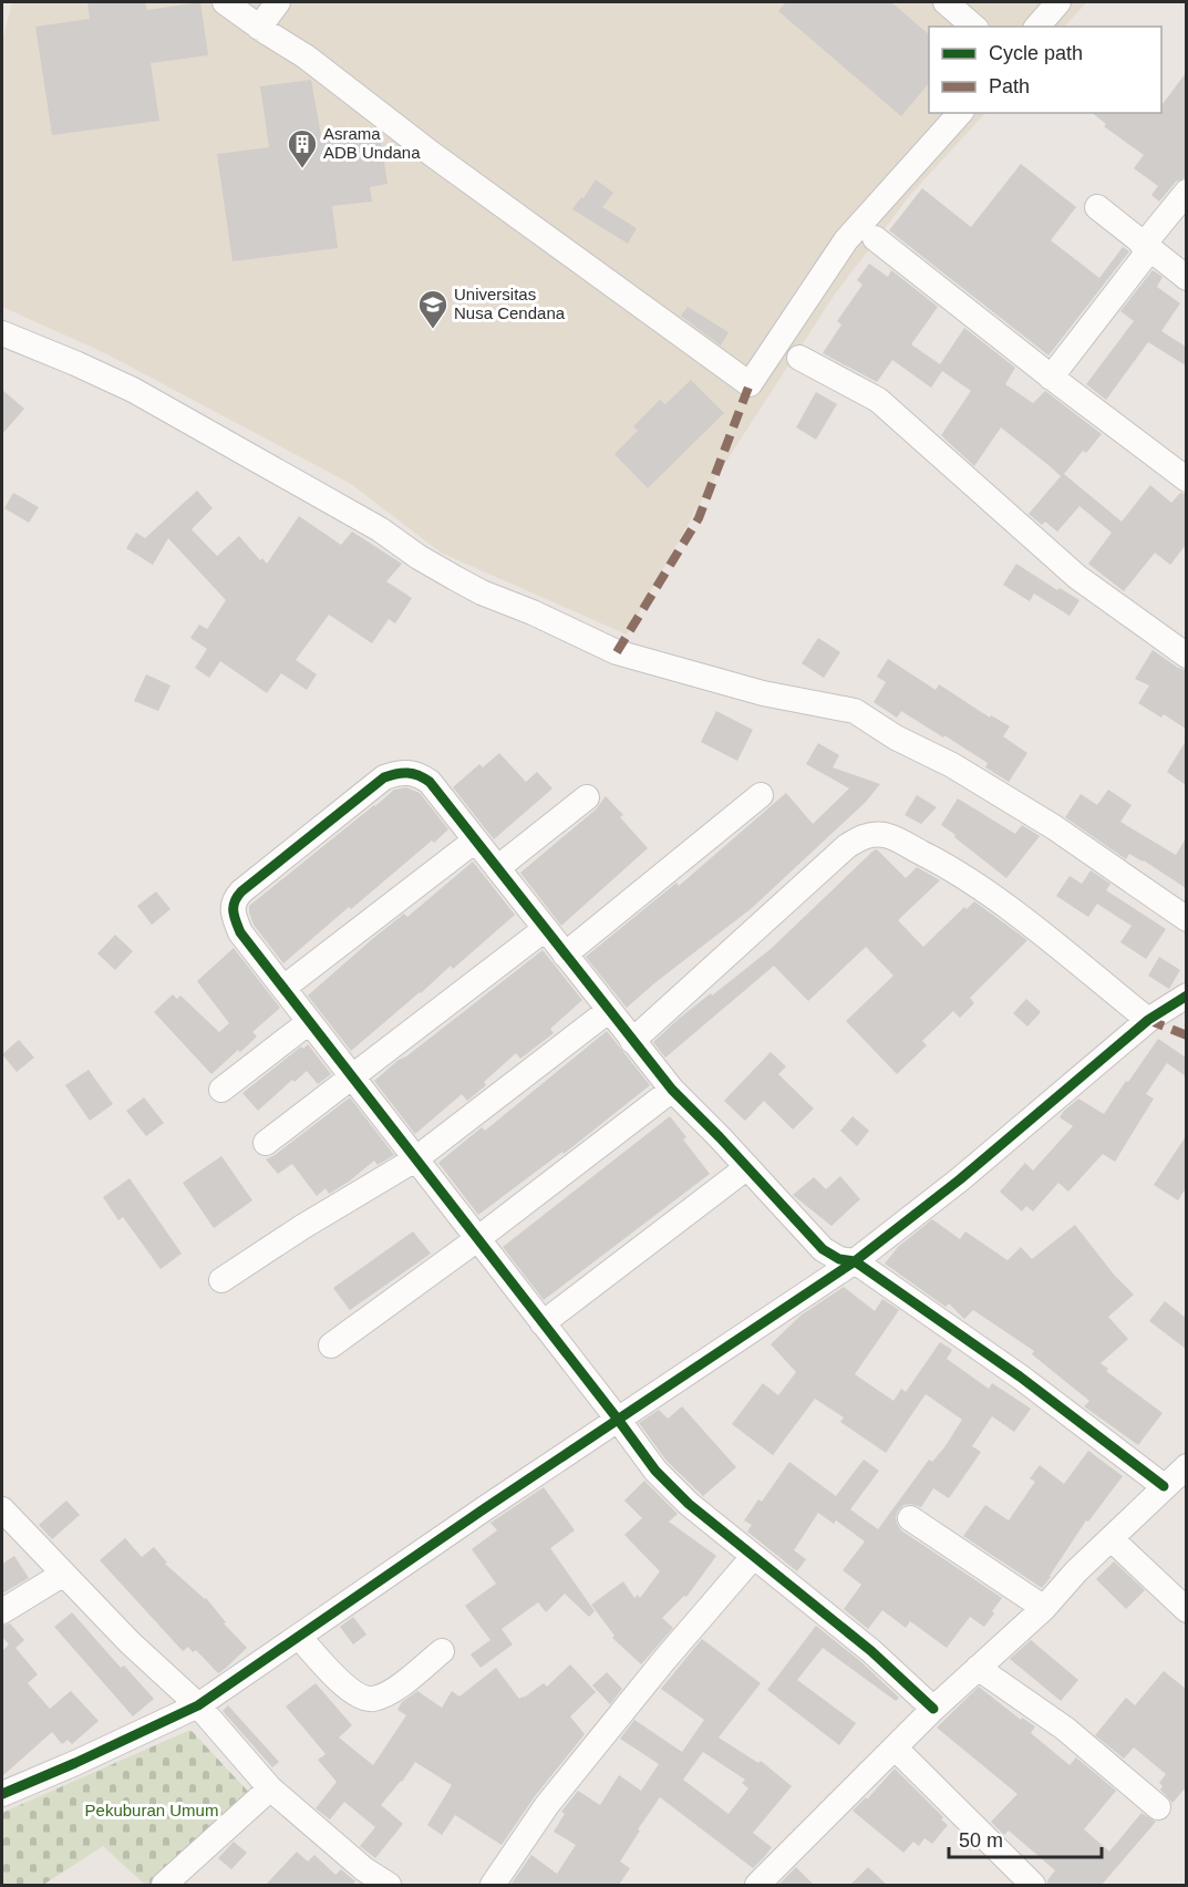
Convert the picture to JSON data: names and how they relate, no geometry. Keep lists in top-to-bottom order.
{
  "parks": ["Pekuburan Umum"],
  "places": {
    "building": ["Asrama ADB Undana"],
    "school or university": ["Universitas Nusa Cendana"]
  },
  "legend": ["Cycle path", "Path"],
  "scale_bar": "50 m"
}
